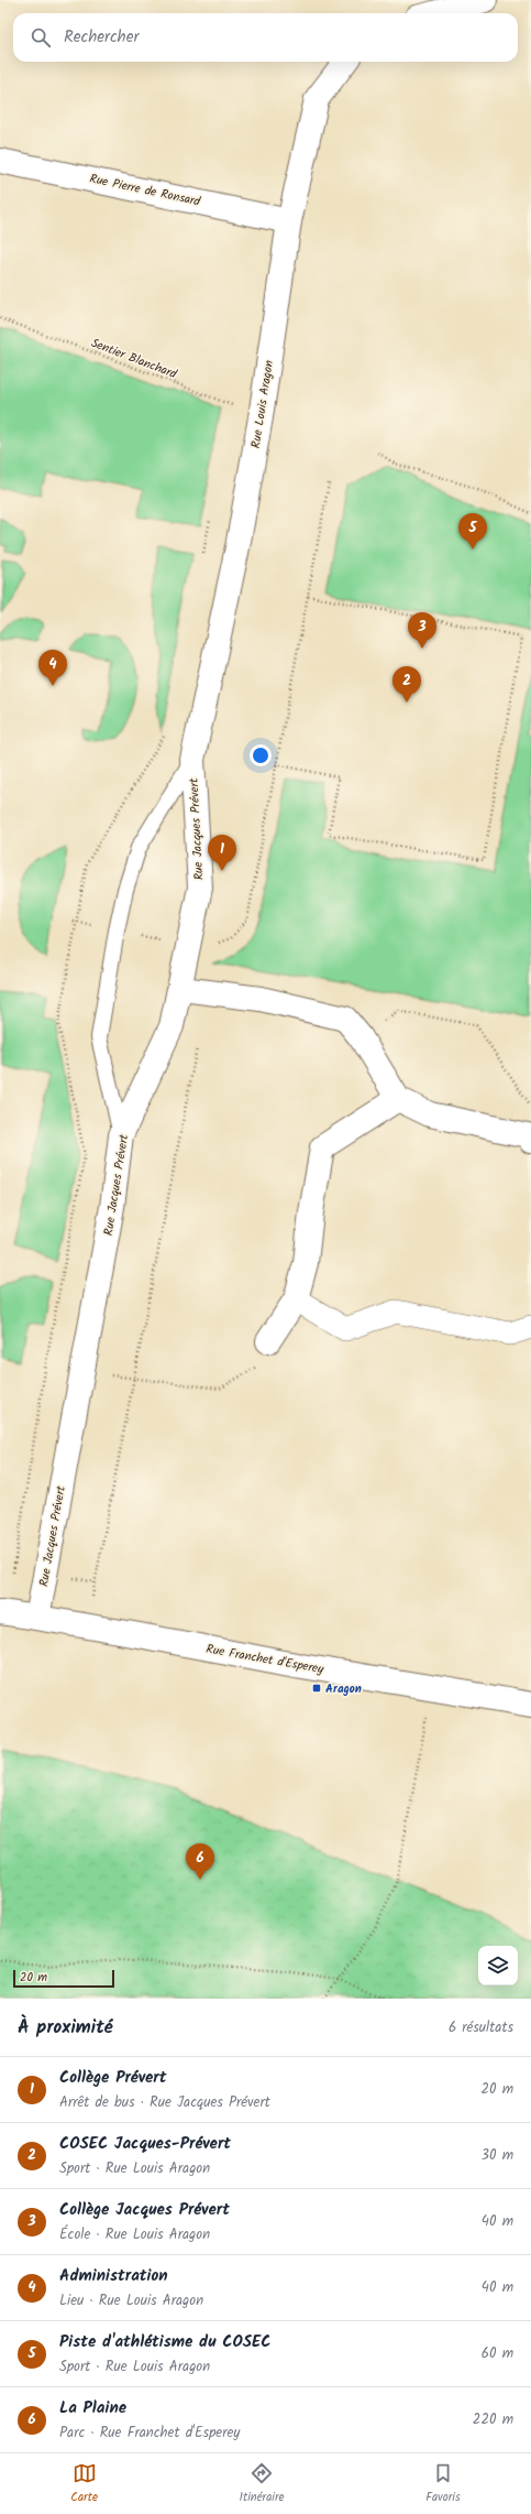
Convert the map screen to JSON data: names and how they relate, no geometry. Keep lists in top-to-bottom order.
{
  "streets": {
    "street": [
      "Rue Pierre de Ronsard",
      "Rue Louis Aragon",
      "Rue Jacques Prévert",
      "Rue Franchet d'Esperey"
    ],
    "path": ["Sentier Blanchard"]
  },
  "crossings": [
    ["Rue Pierre de Ronsard", "Rue Louis Aragon"],
    ["Sentier Blanchard", "Rue Louis Aragon"],
    ["Rue Louis Aragon", "Rue Jacques Prévert"],
    ["Rue Jacques Prévert", "Rue Franchet d'Esperey"]
  ],
  "places": {
    "transit": ["Aragon"]
  },
  "scale_bar": "20 m",
  "page": {
    "search": "Rechercher",
    "pins": [
      "5",
      "3",
      "4",
      "2",
      "1",
      "6"
    ],
    "scale": "20 m",
    "heading": ["À proximité", "6 résultats"],
    "list": [
      {
        "mark": "1",
        "name": "Collège Prévert",
        "note": "Arrêt de bus · Rue Jacques Prévert",
        "value": "20 m"
      },
      {
        "mark": "2",
        "name": "COSEC Jacques-Prévert",
        "note": "Sport · Rue Louis Aragon",
        "value": "30 m"
      },
      {
        "mark": "3",
        "name": "Collège Jacques Prévert",
        "note": "École · Rue Louis Aragon",
        "value": "40 m"
      },
      {
        "mark": "4",
        "name": "Administration",
        "note": "Lieu · Rue Louis Aragon",
        "value": "40 m"
      },
      {
        "mark": "5",
        "name": "Piste d'athlétisme du COSEC",
        "note": "Sport · Rue Louis Aragon",
        "value": "60 m"
      },
      {
        "mark": "6",
        "name": "La Plaine",
        "note": "Parc · Rue Franchet d'Esperey",
        "value": "220 m"
      }
    ],
    "nav": ["Carte", "Itinéraire", "Favoris"]
  }
}
